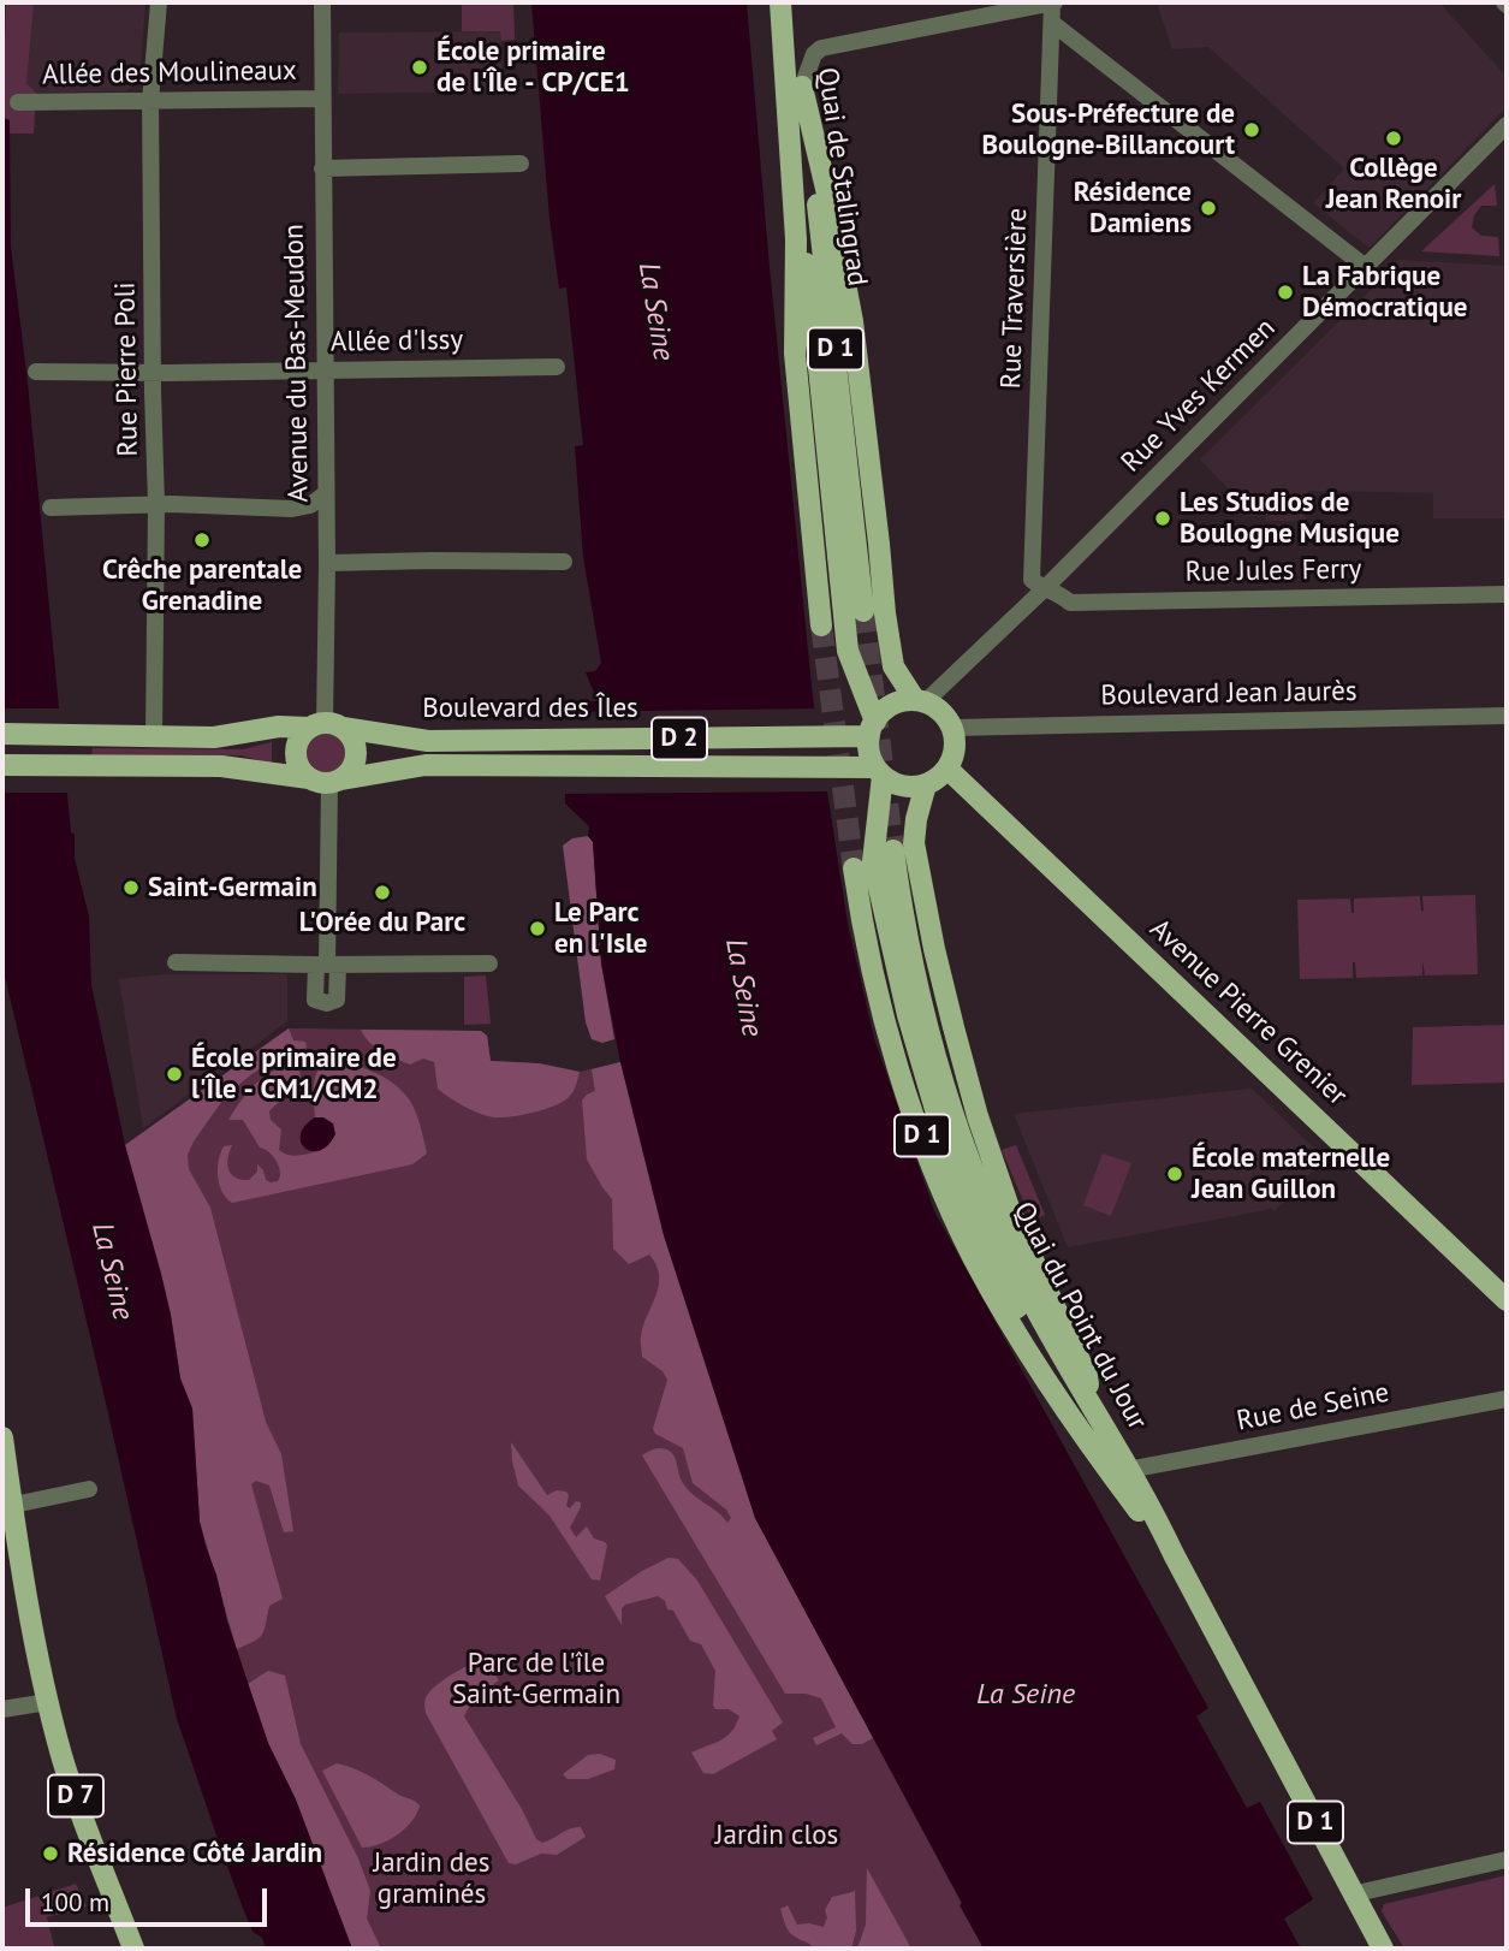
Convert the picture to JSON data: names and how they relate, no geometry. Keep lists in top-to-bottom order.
{
  "streets": {
    "main road": [
      "Quai de Stalingrad",
      "D 1",
      "Boulevard des Îles",
      "D 2",
      "Avenue Pierre Grenier",
      "Quai du Point du Jour",
      "D 7"
    ],
    "street": [
      "Allée des Moulineaux",
      "Rue Traversière",
      "Allée d'Issy",
      "Avenue du Bas-Meudon",
      "Rue Pierre Poli",
      "Rue Yves Kermen",
      "Rue Jules Ferry",
      "Boulevard Jean Jaurès",
      "Rue de Seine"
    ]
  },
  "crossings": [
    ["Allée des Moulineaux", "Avenue du Bas-Meudon"],
    ["Allée des Moulineaux", "Rue Pierre Poli"],
    ["Quai de Stalingrad", "D 1"],
    ["Rue Traversière", "Rue Yves Kermen"],
    ["Rue Traversière", "Rue Jules Ferry"],
    ["Allée d'Issy", "Avenue du Bas-Meudon"],
    ["Allée d'Issy", "Rue Pierre Poli"],
    ["D 1", "Rue Yves Kermen"],
    ["D 1", "Boulevard Jean Jaurès"],
    ["D 1", "Boulevard des Îles"],
    ["D 1", "Avenue Pierre Grenier"],
    ["D 1", "Quai du Point du Jour"],
    ["Avenue du Bas-Meudon", "Boulevard des Îles"],
    ["Rue Pierre Poli", "Boulevard des Îles"],
    ["Rue Yves Kermen", "Rue Jules Ferry"],
    ["Rue Yves Kermen", "Boulevard Jean Jaurès"],
    ["Rue Yves Kermen", "Boulevard des Îles"],
    ["Rue Yves Kermen", "Avenue Pierre Grenier"],
    ["Boulevard Jean Jaurès", "Boulevard des Îles"],
    ["Boulevard Jean Jaurès", "Avenue Pierre Grenier"],
    ["Boulevard des Îles", "Avenue Pierre Grenier"],
    ["Quai du Point du Jour", "Rue de Seine"]
  ],
  "water": ["La Seine"],
  "parks": ["Parc de l'île Saint-Germain", "Jardin clos", "Jardin des graminés"],
  "places": [
    "École primaire de l'Île - CP/CE1",
    "Sous-Préfecture de Boulogne-Billancourt",
    "Collège Jean Renoir",
    "Résidence Damiens",
    "La Fabrique Démocratique",
    "Les Studios de Boulogne Musique",
    "Crêche parentale Grenadine",
    "Saint-Germain",
    "L'Orée du Parc",
    "Le Parc en l'Isle",
    "École primaire de l'Île - CM1/CM2",
    "École maternelle Jean Guillon",
    "Résidence Côté Jardin"
  ],
  "scale_bar": "100 m"
}
